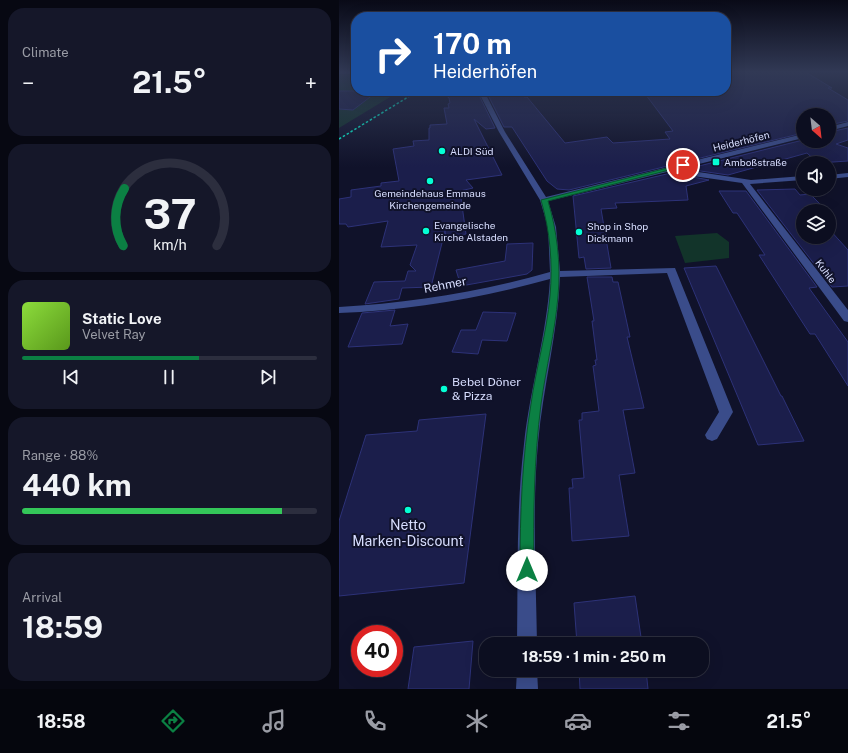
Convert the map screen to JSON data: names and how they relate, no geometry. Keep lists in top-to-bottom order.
{
  "streets": {
    "street": ["Heiderhöfen", "Kuhle", "Rehmer"]
  },
  "places": {
    "other": [
      "ALDI Süd",
      "Gemeindehaus Emmaus Kirchengemeinde",
      "Evangelische Kirche Alstaden",
      "Shop in Shop Dickmann",
      "Bebel Döner & Pizza",
      "Netto Marken-Discount"
    ],
    "transit": ["Amboßstraße"]
  },
  "north": "bottom right",
  "page": {
    "tile": [
      "Climate",
      ["Range · 88%", "440 km"],
      ["Arrival", "18:59"]
    ],
    "turn": ["170 m", "Heiderhöfen"],
    "heat": ["−", "21.5°", "+"],
    "song": ["Static Love", "Velvet Ray"],
    "limit": "40",
    "trip": "18:59 · 1 min · 250 m",
    "tabs": ["18:58", "21.5°"],
    "gauge": ["37", "km/h"]
  }
}
